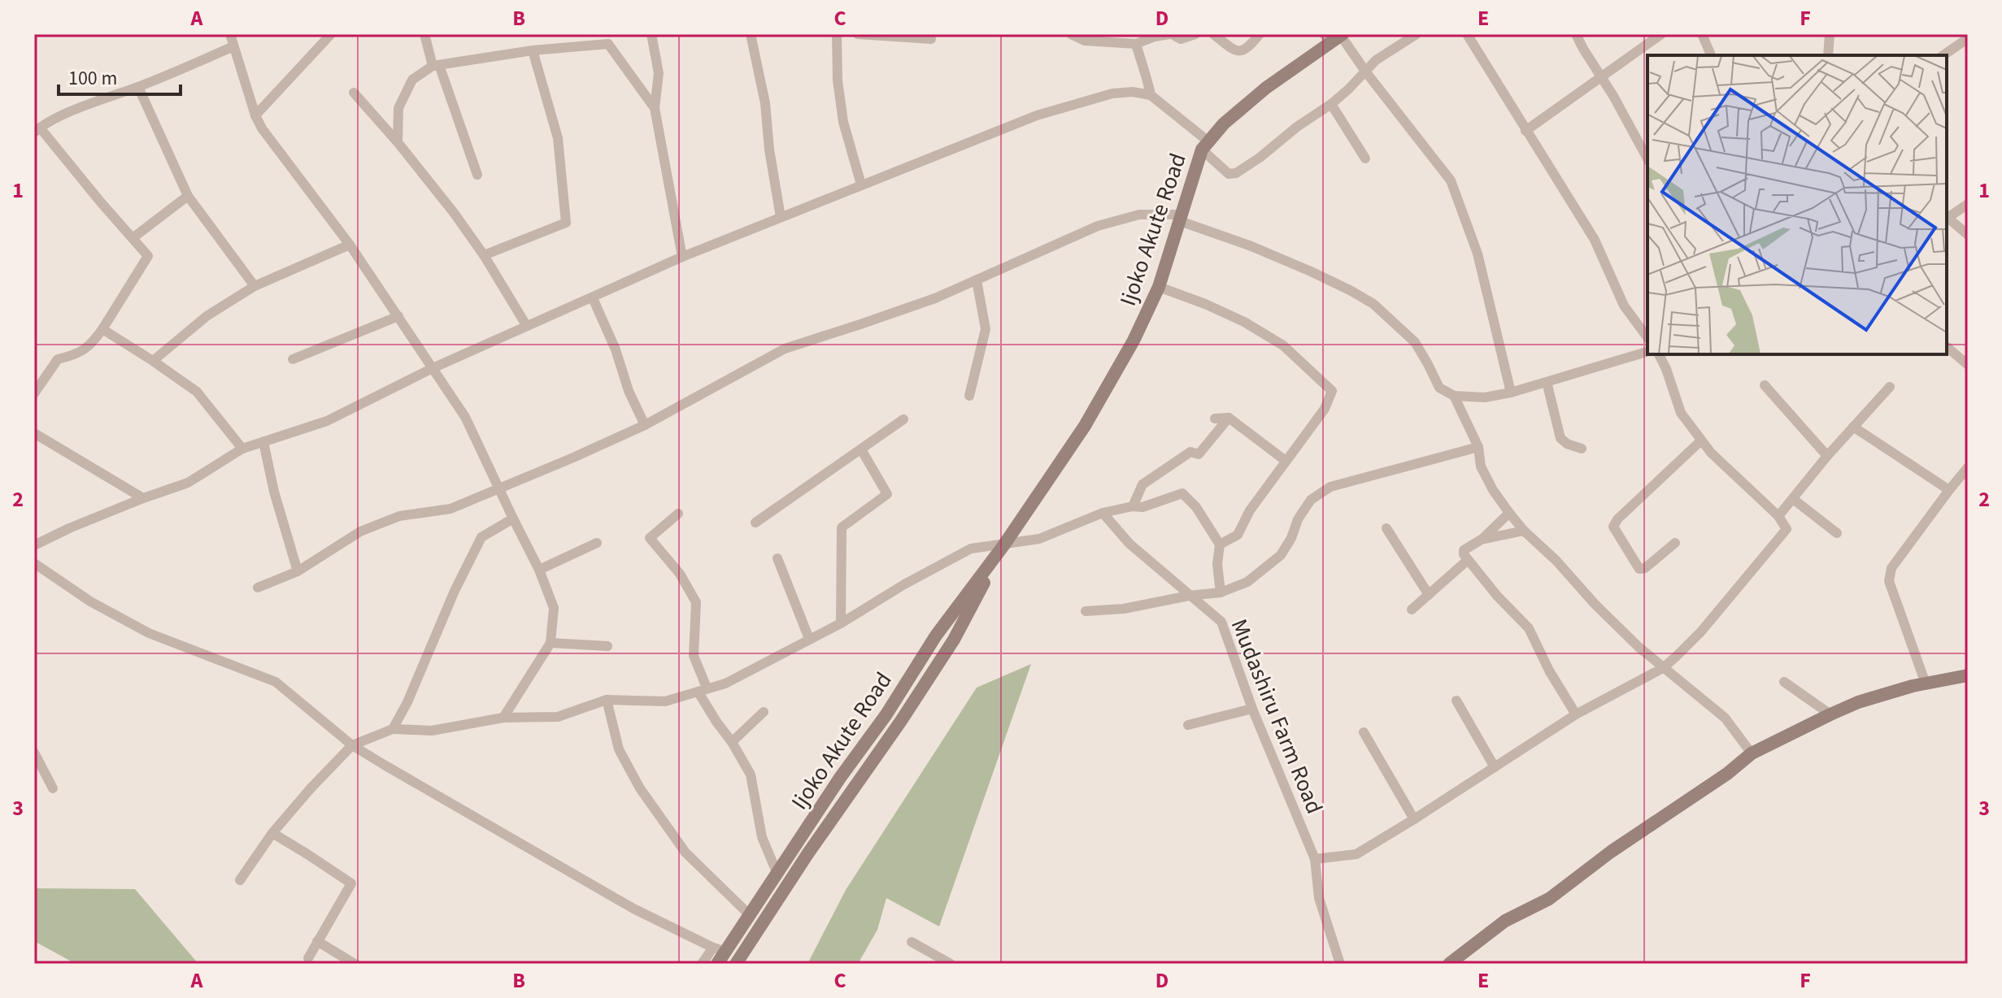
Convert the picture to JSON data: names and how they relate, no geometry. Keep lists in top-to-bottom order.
{
  "streets": {
    "main road": ["Ijoko Akute Road"],
    "street": ["Mudashiru Farm Road"]
  },
  "scale_bar": "100 m",
  "grid": {
    "columns": [
      "A",
      "B",
      "C",
      "D",
      "E",
      "F"
    ],
    "rows": ["1", "2", "3"]
  }
}
